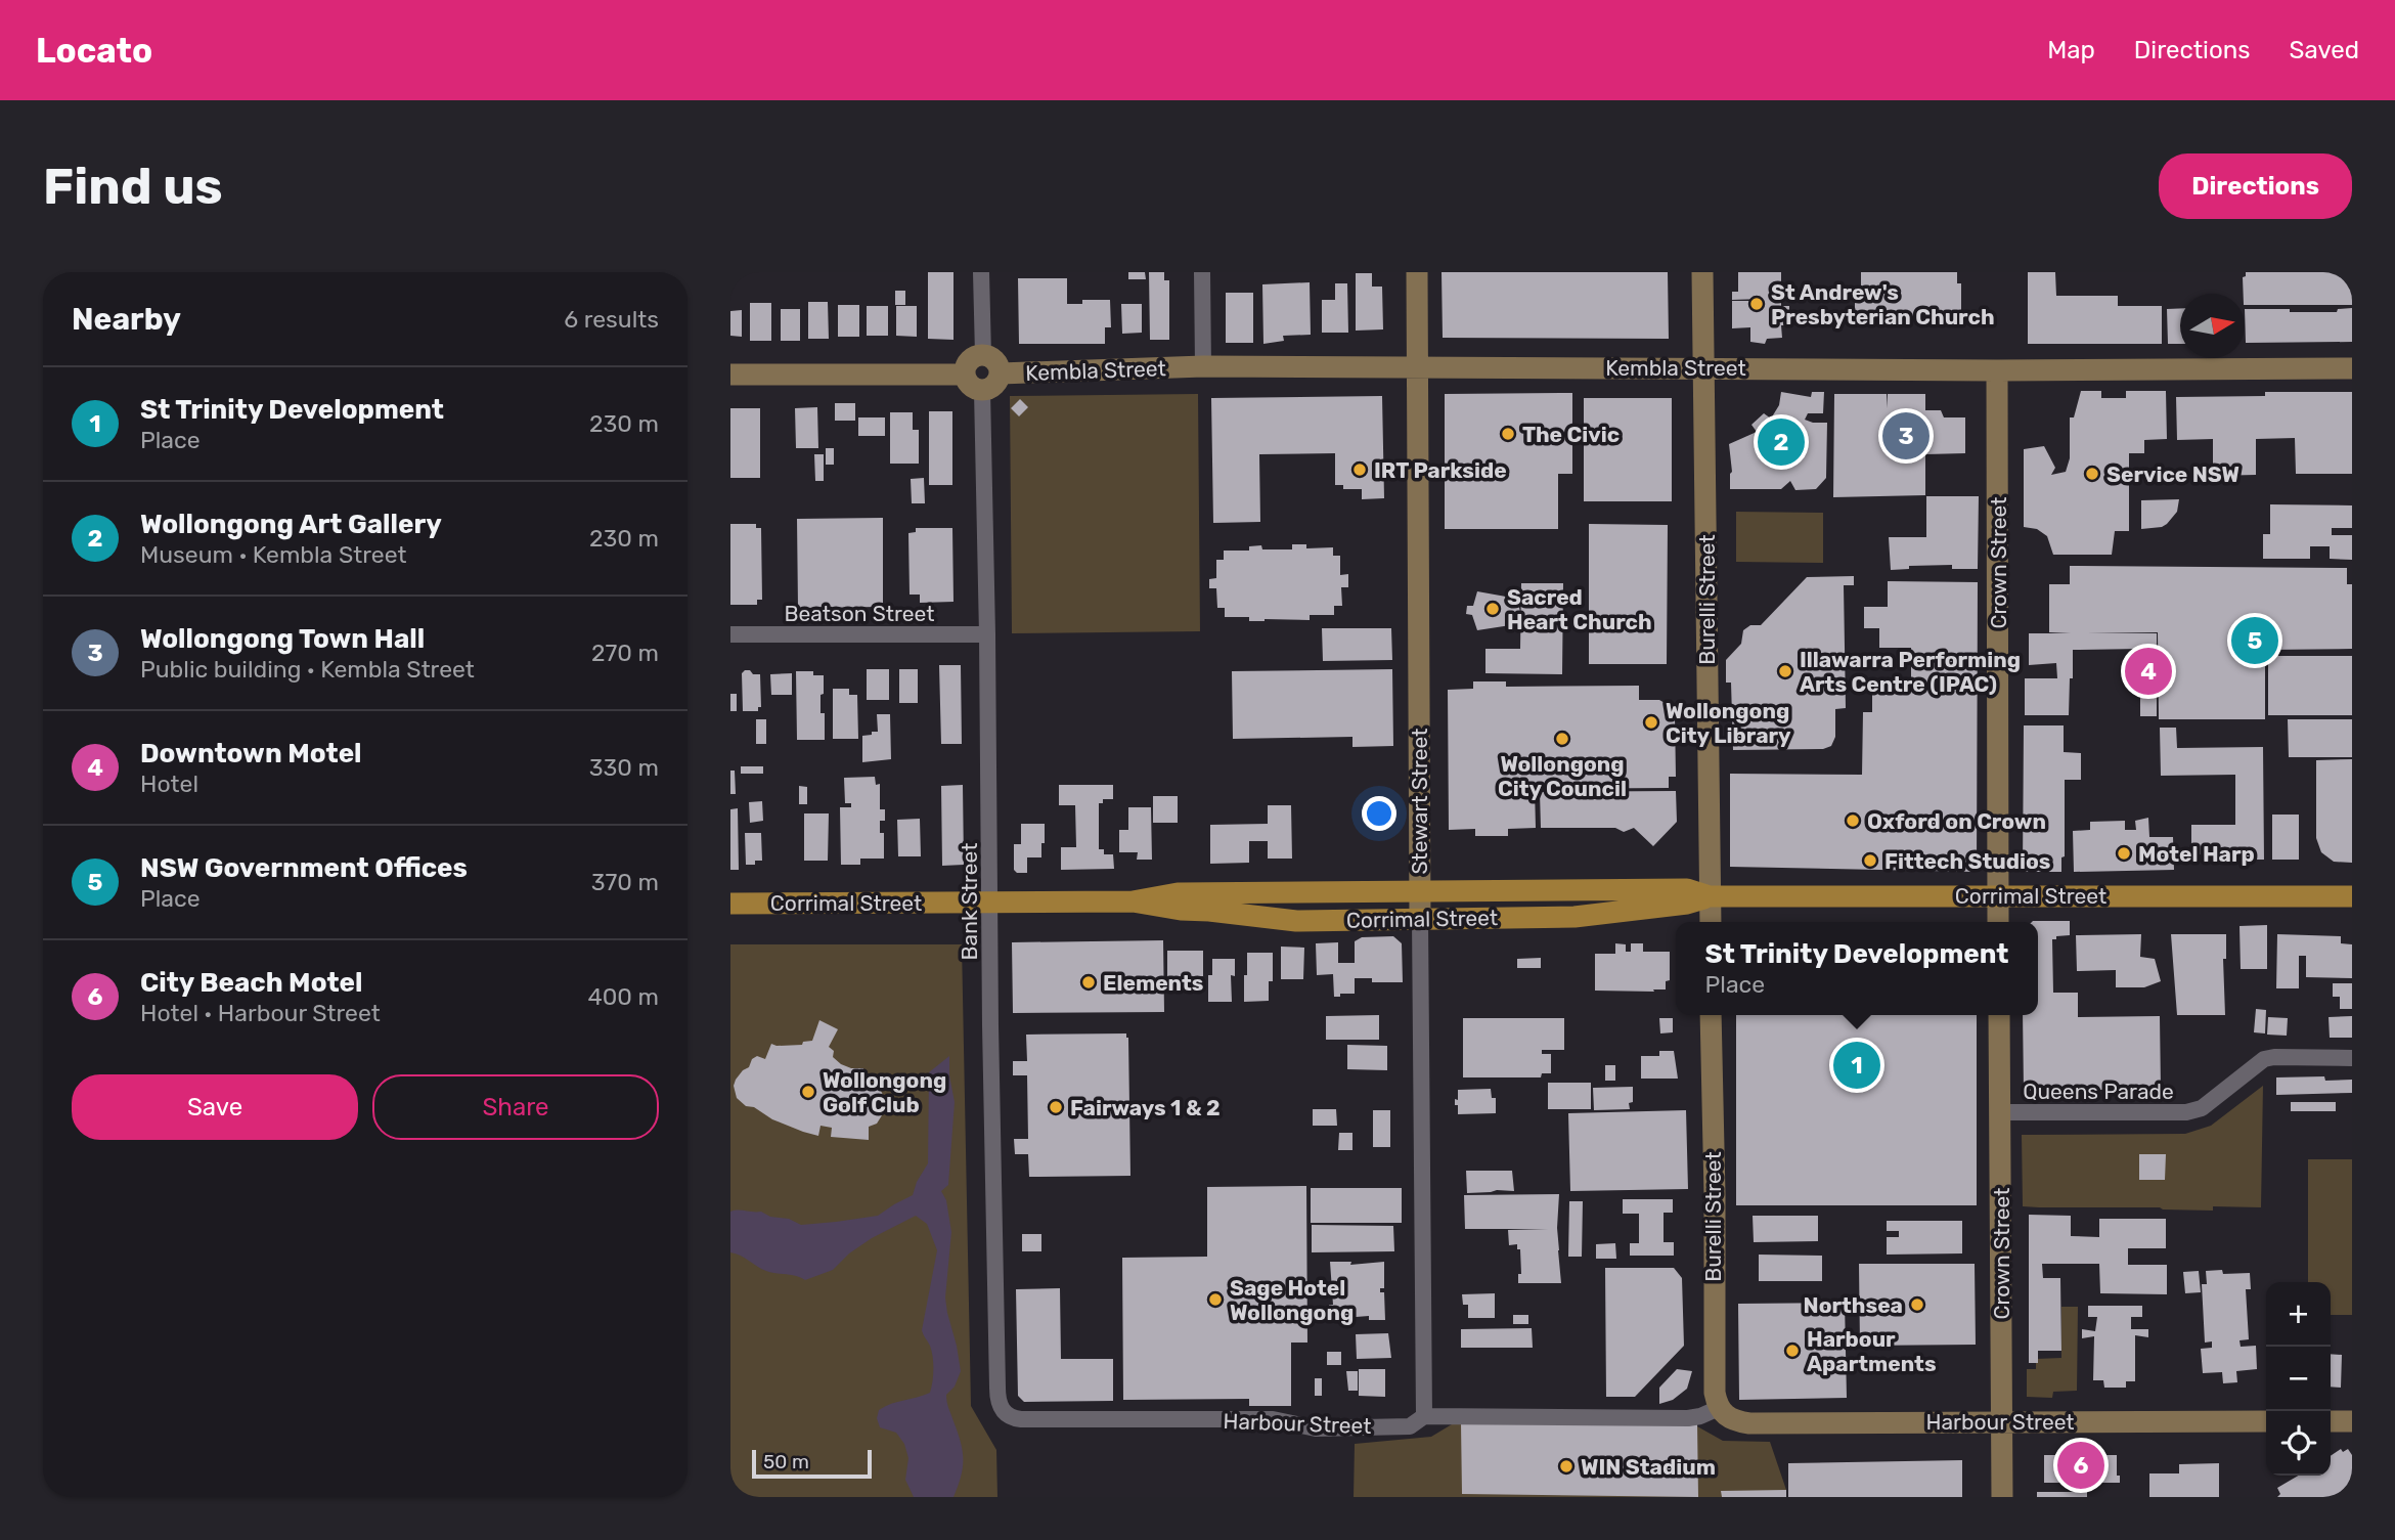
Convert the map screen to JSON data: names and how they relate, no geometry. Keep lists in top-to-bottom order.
{
  "streets": {
    "main road": [
      "Kembla Street",
      "Crown Street",
      "Burelli Street",
      "Stewart Street",
      "Corrimal Street",
      "Harbour Street"
    ],
    "street": ["Beatson Street", "Bank Street", "Queens Parade"]
  },
  "crossings": [
    ["Kembla Street", "Crown Street"],
    ["Kembla Street", "Burelli Street"],
    ["Kembla Street", "Stewart Street"],
    ["Kembla Street", "Bank Street"],
    ["Crown Street", "Corrimal Street"],
    ["Crown Street", "Queens Parade"],
    ["Crown Street", "Harbour Street"],
    ["Burelli Street", "Corrimal Street"],
    ["Burelli Street", "Harbour Street"],
    ["Beatson Street", "Bank Street"],
    ["Stewart Street", "Corrimal Street"],
    ["Stewart Street", "Harbour Street"],
    ["Corrimal Street", "Bank Street"],
    ["Bank Street", "Harbour Street"]
  ],
  "places": [
    "St Andrew's Presbyterian Church",
    "The Civic",
    "IRT Parkside",
    "Service NSW",
    "Sacred Heart Church",
    "Illawarra Performing Arts Centre (IPAC)",
    "Wollongong City Library",
    "Wollongong City Council",
    "Oxford on Crown",
    "Motel Harp",
    "Fittech Studios",
    "Elements",
    "Wollongong Golf Club",
    "Fairways 1 & 2",
    "Sage Hotel Wollongong",
    "Northsea",
    "Harbour Apartments",
    "WIN Stadium"
  ],
  "scale_bar": "50 m",
  "north": "right",
  "page": {
    "header": "Locato",
    "nav": ["Map", "Directions", "Saved"],
    "buttons": [
      "Directions",
      ["Save", "Share"]
    ],
    "title": "Find us",
    "heading": ["Nearby", "6 results"],
    "list": [
      {
        "mark": "1",
        "name": "St Trinity Development",
        "note": "Place",
        "value": "230 m"
      },
      {
        "mark": "2",
        "name": "Wollongong Art Gallery",
        "note": "Museum · Kembla Street",
        "value": "230 m"
      },
      {
        "mark": "3",
        "name": "Wollongong Town Hall",
        "note": "Public building · Kembla Street",
        "value": "270 m"
      },
      {
        "mark": "4",
        "name": "Downtown Motel",
        "note": "Hotel",
        "value": "330 m"
      },
      {
        "mark": "5",
        "name": "NSW Government Offices",
        "note": "Place",
        "value": "370 m"
      },
      {
        "mark": "6",
        "name": "City Beach Motel",
        "note": "Hotel · Harbour Street",
        "value": "400 m"
      }
    ],
    "pins": [
      "3",
      "2",
      "5",
      "4",
      "1",
      "6"
    ],
    "popup": ["St Trinity Development", "Place"],
    "map_buttons": ["+", "−"],
    "scale": "50 m"
  }
}
